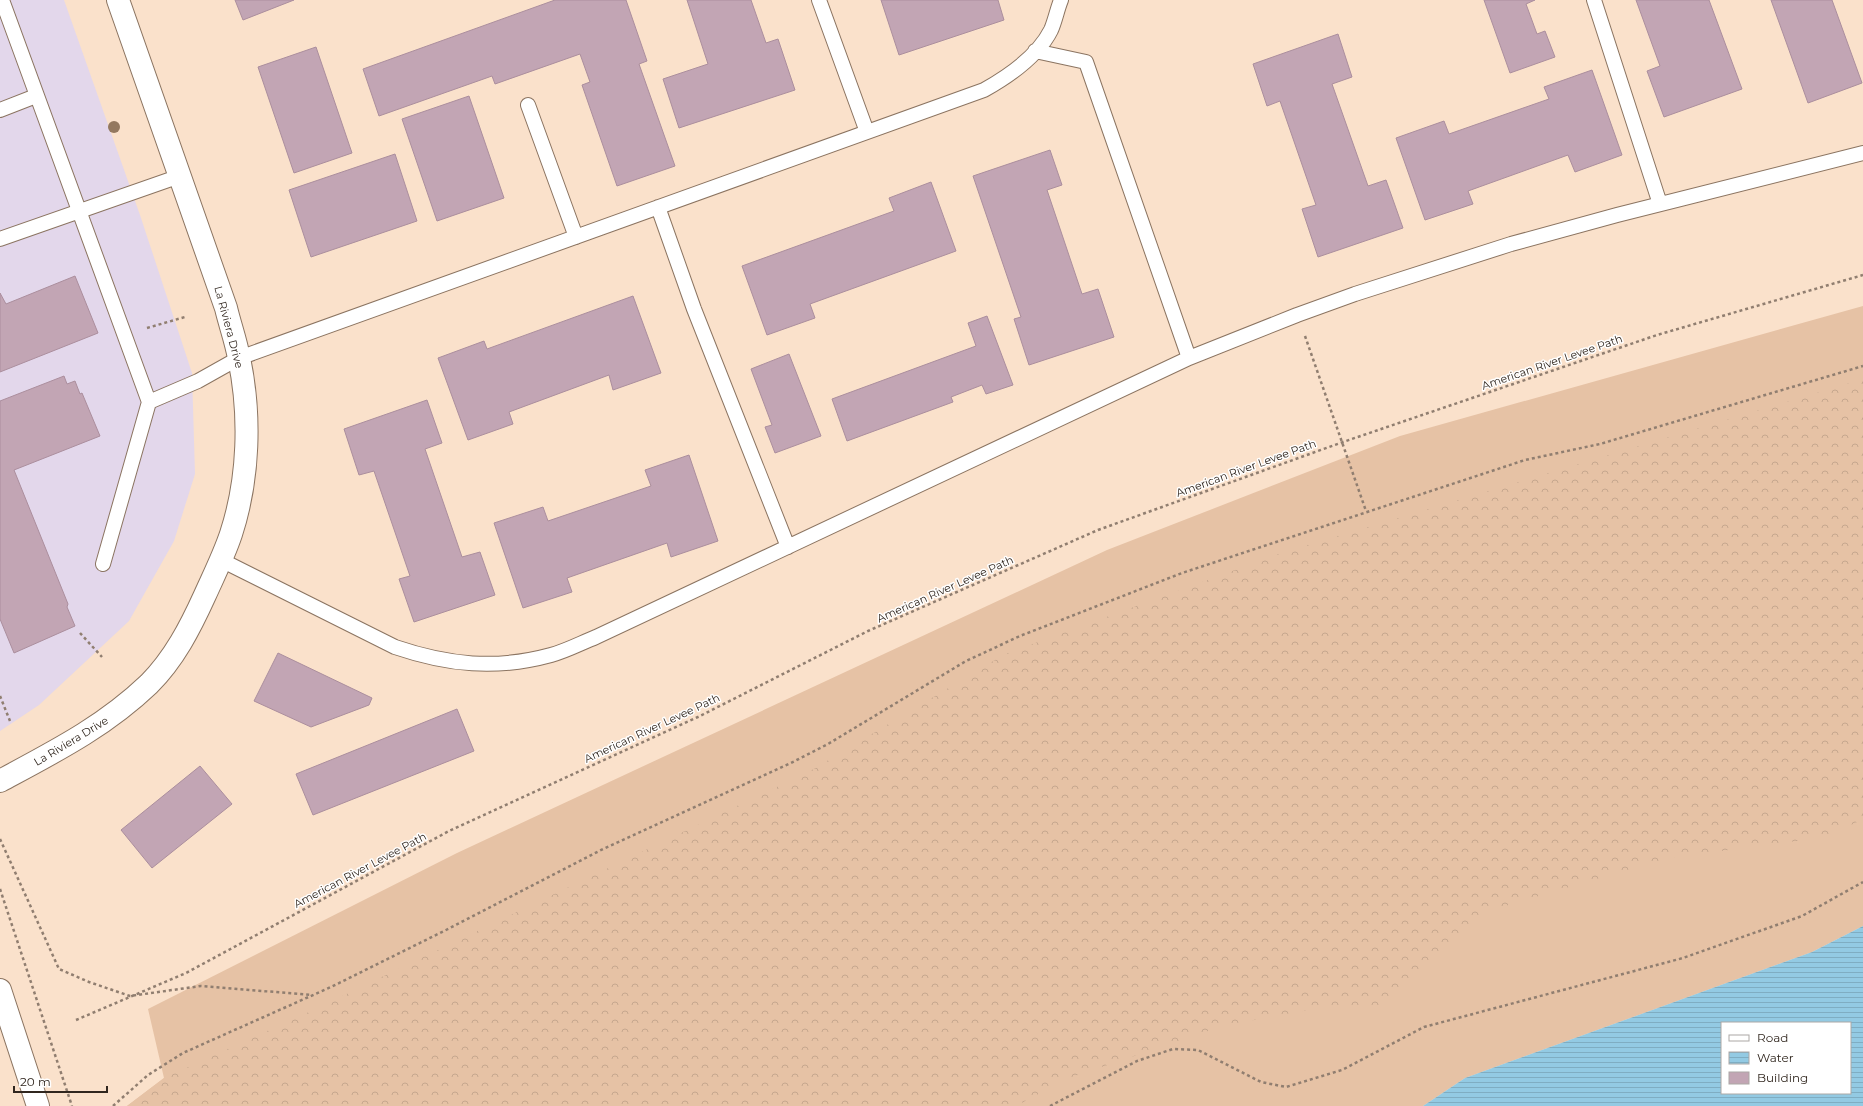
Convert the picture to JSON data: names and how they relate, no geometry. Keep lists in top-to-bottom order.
{
  "streets": {
    "street": ["La Riviera Drive"],
    "path": ["American River Levee Path"]
  },
  "legend": ["Road", "Water", "Building"],
  "scale_bar": "20 m"
}
